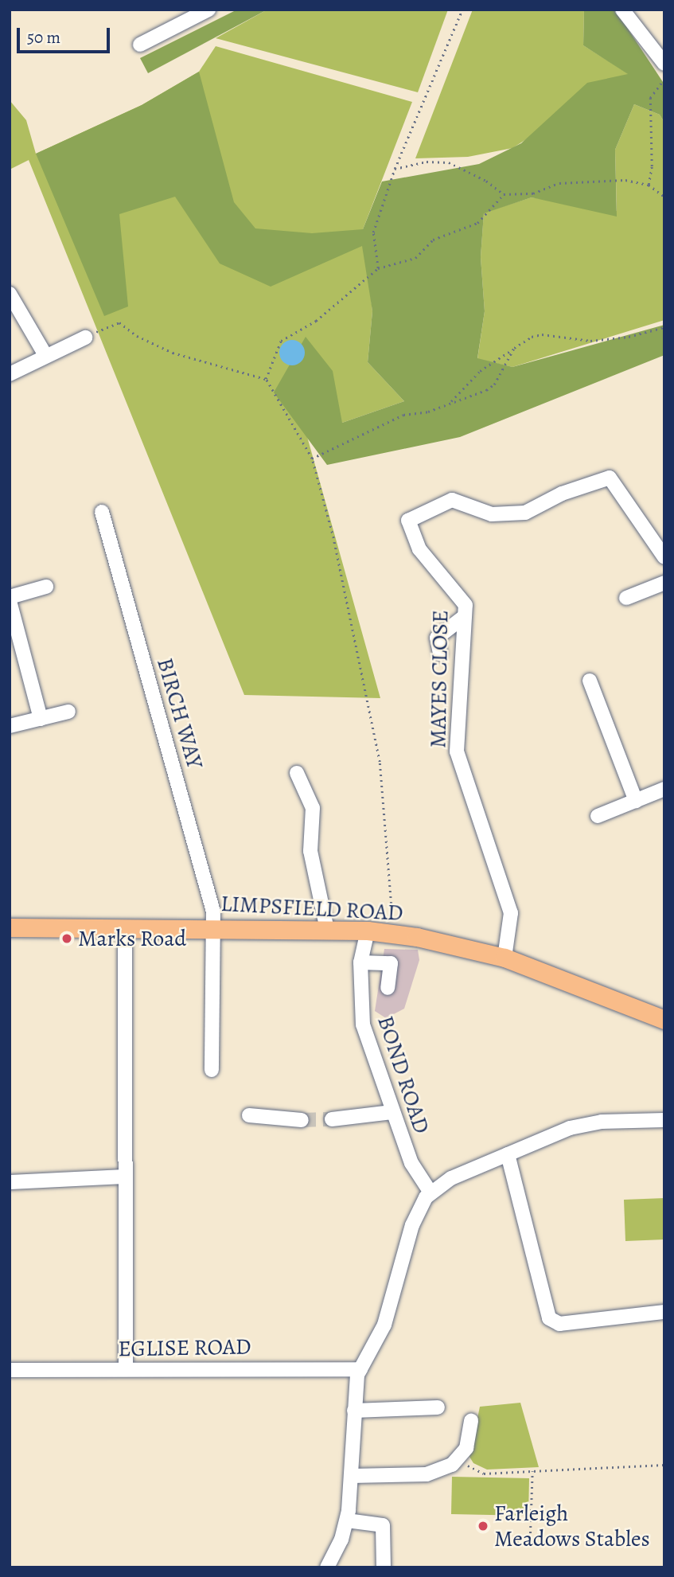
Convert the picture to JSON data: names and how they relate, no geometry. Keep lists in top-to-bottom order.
{
  "streets": {
    "main road": ["LIMPSFIELD ROAD"],
    "street": [
      "MAYES CLOSE",
      "BIRCH WAY",
      "BOND ROAD",
      "EGLISE ROAD"
    ]
  },
  "crossings": [
    ["MAYES CLOSE", "LIMPSFIELD ROAD"],
    ["BIRCH WAY", "LIMPSFIELD ROAD"],
    ["LIMPSFIELD ROAD", "BOND ROAD"]
  ],
  "places": ["Marks Road", "Farleigh Meadows Stables"],
  "scale_bar": "50 m"
}
